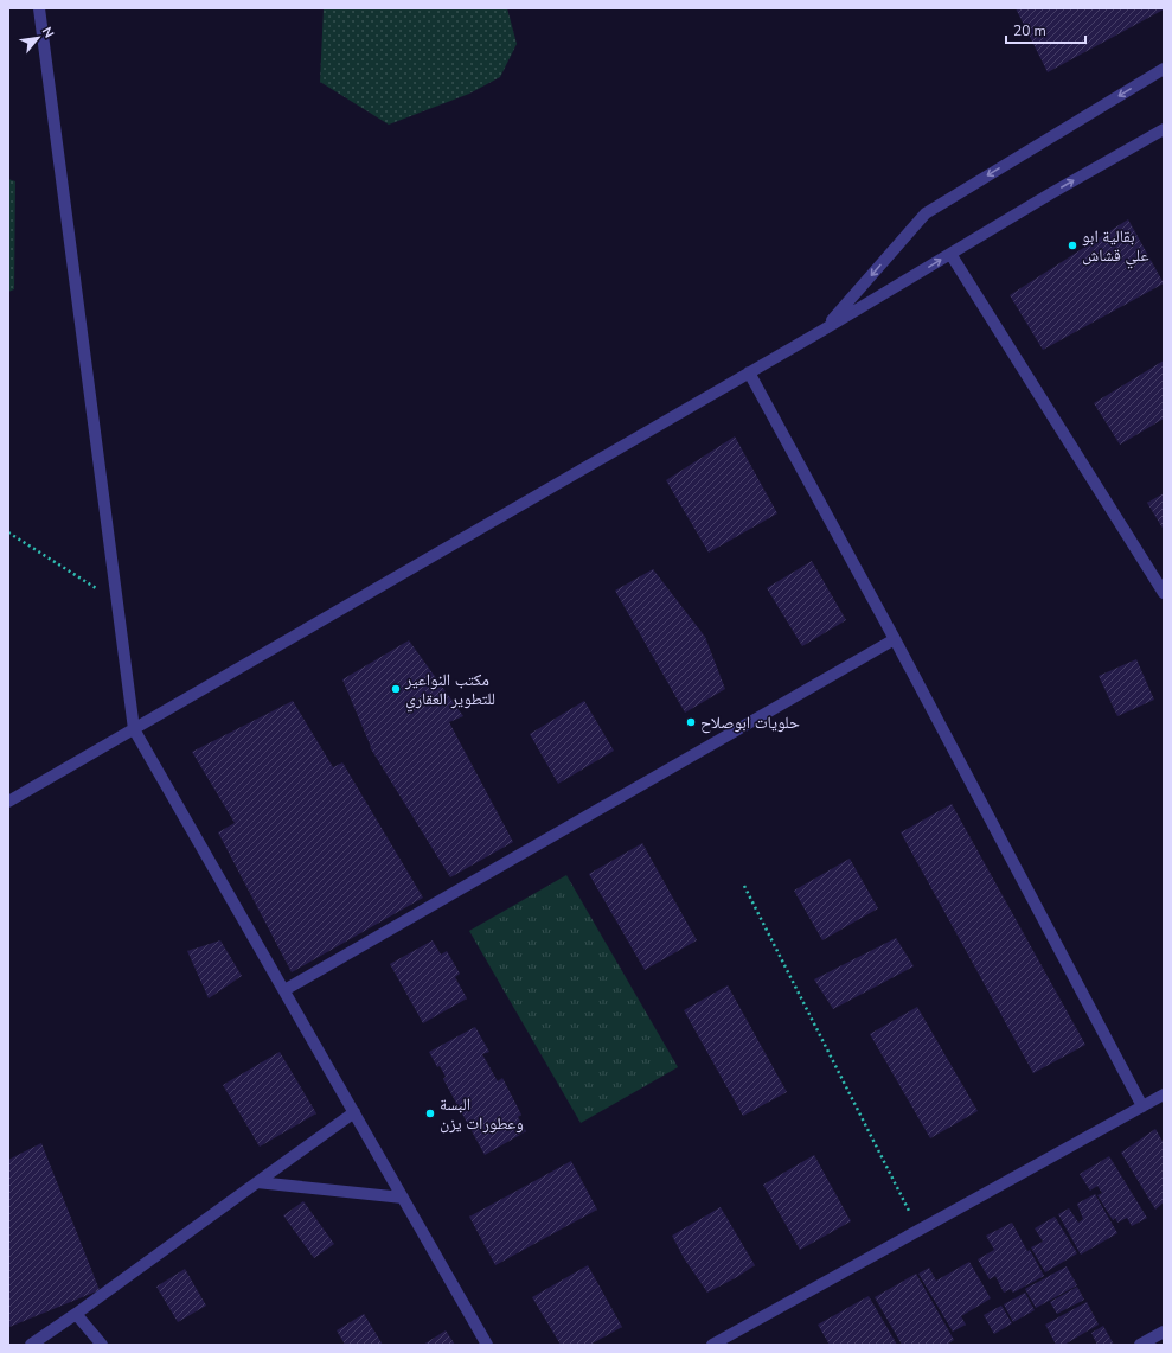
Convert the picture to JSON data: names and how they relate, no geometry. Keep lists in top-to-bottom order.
{
  "places": [
    "بقالية ابو علي قشاش",
    "مكتب النواعير للتطوير العقاري",
    "حلويات ابوصلاح",
    "البسة وعطورات يزن"
  ],
  "scale_bar": "20 m",
  "north": "top right"
}
